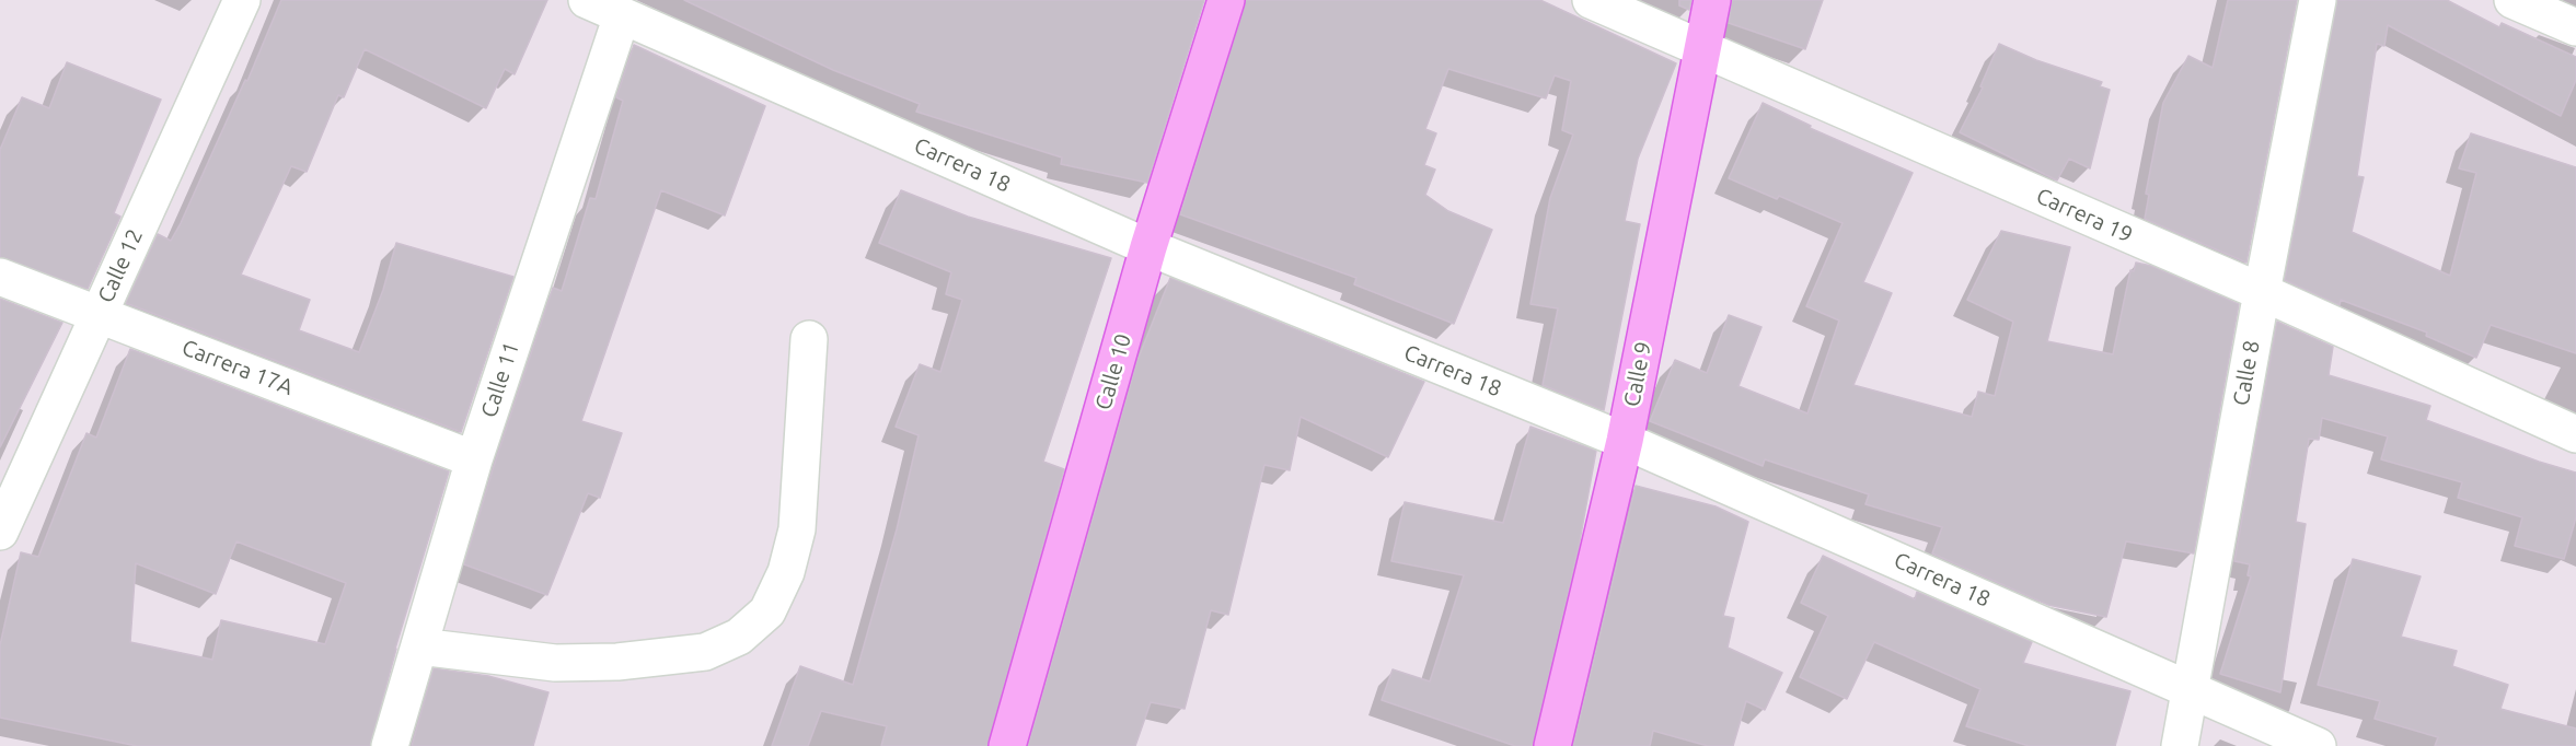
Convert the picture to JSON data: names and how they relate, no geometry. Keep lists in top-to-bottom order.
{
  "streets": {
    "main road": ["Calle 10", "Calle 9"],
    "street": [
      "Carrera 18",
      "Carrera 19",
      "Calle 12",
      "Carrera 17A",
      "Calle 8",
      "Calle 11"
    ]
  },
  "crossings": [
    ["Carrera 18", "Calle 10"],
    ["Carrera 18", "Calle 8"],
    ["Carrera 18", "Calle 9"],
    ["Carrera 18", "Calle 11"],
    ["Carrera 19", "Calle 8"],
    ["Carrera 19", "Calle 9"],
    ["Calle 12", "Carrera 17A"],
    ["Carrera 17A", "Calle 11"]
  ]
}
